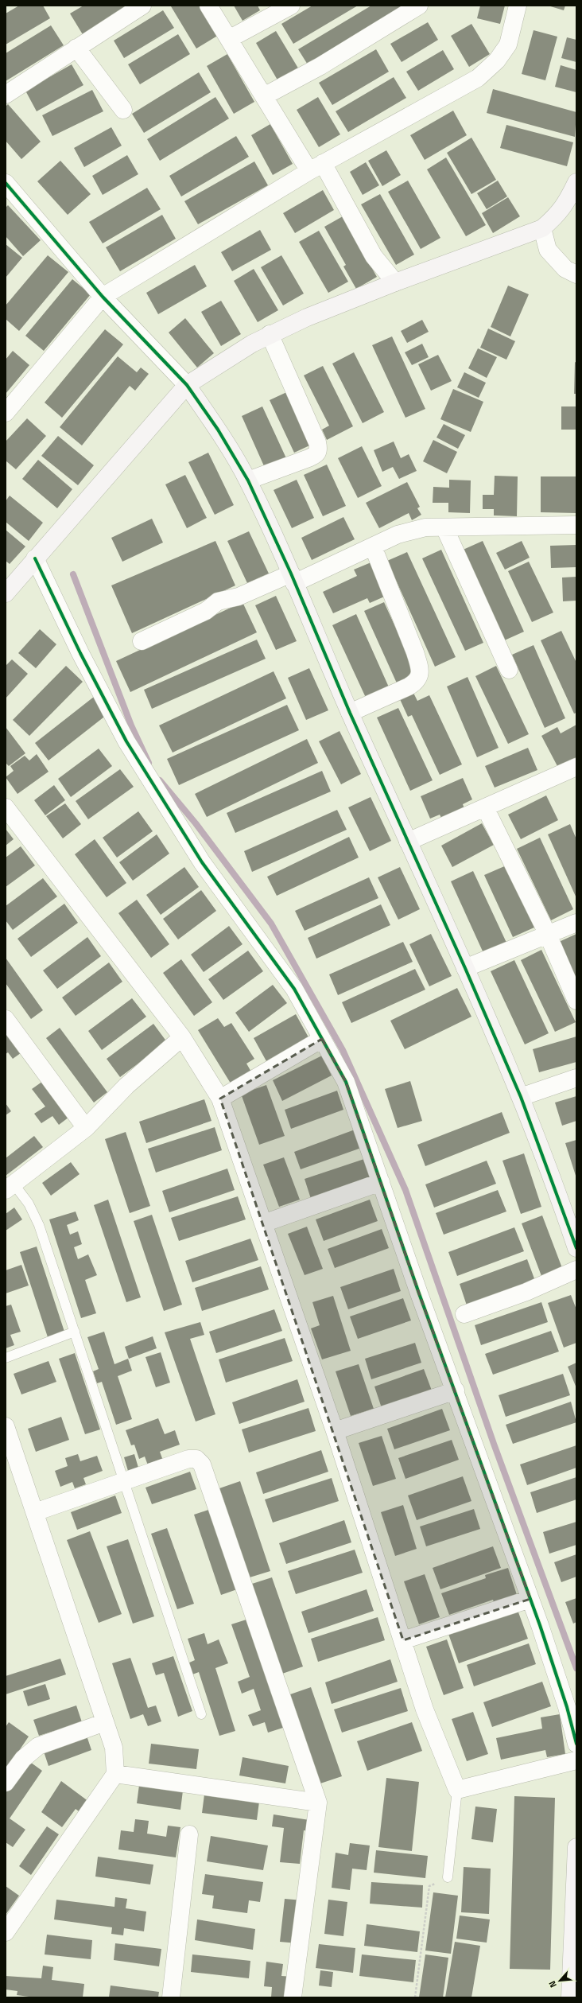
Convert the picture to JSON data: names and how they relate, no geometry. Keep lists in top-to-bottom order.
{
  "north": "bottom left"
}
